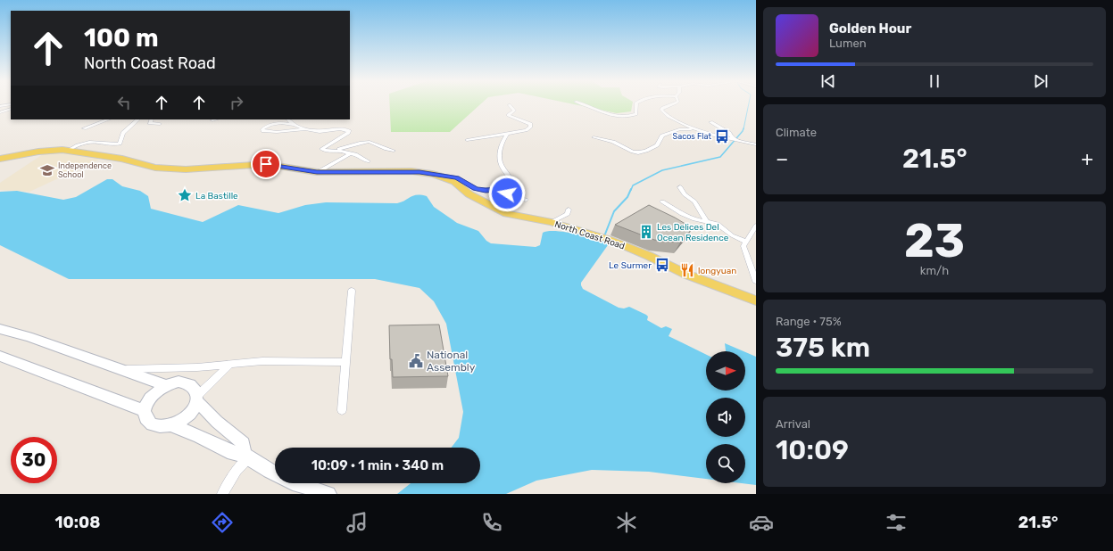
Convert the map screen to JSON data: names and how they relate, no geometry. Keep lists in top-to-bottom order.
{
  "streets": {
    "main road": ["North Coast Road"]
  },
  "places": {
    "bus stop": ["Sacos Flat", "Le Surmer"],
    "school or university": ["Independence School"],
    "place": ["La Bastille"],
    "building": ["Les Delices Del Ocean Residence"],
    "restaurant": ["longyuan"],
    "public building": ["National Assembly"]
  },
  "north": "right",
  "page": {
    "turn": ["100 m", "North Coast Road"],
    "song": ["Golden Hour", "Lumen"],
    "tile": [
      "Climate",
      ["23", "km/h"],
      ["Range · 75%", "375 km"],
      ["Arrival", "10:09"]
    ],
    "heat": ["−", "21.5°", "+"],
    "limit": "30",
    "trip": "10:09 · 1 min · 340 m",
    "tabs": ["10:08", "21.5°"]
  }
}
